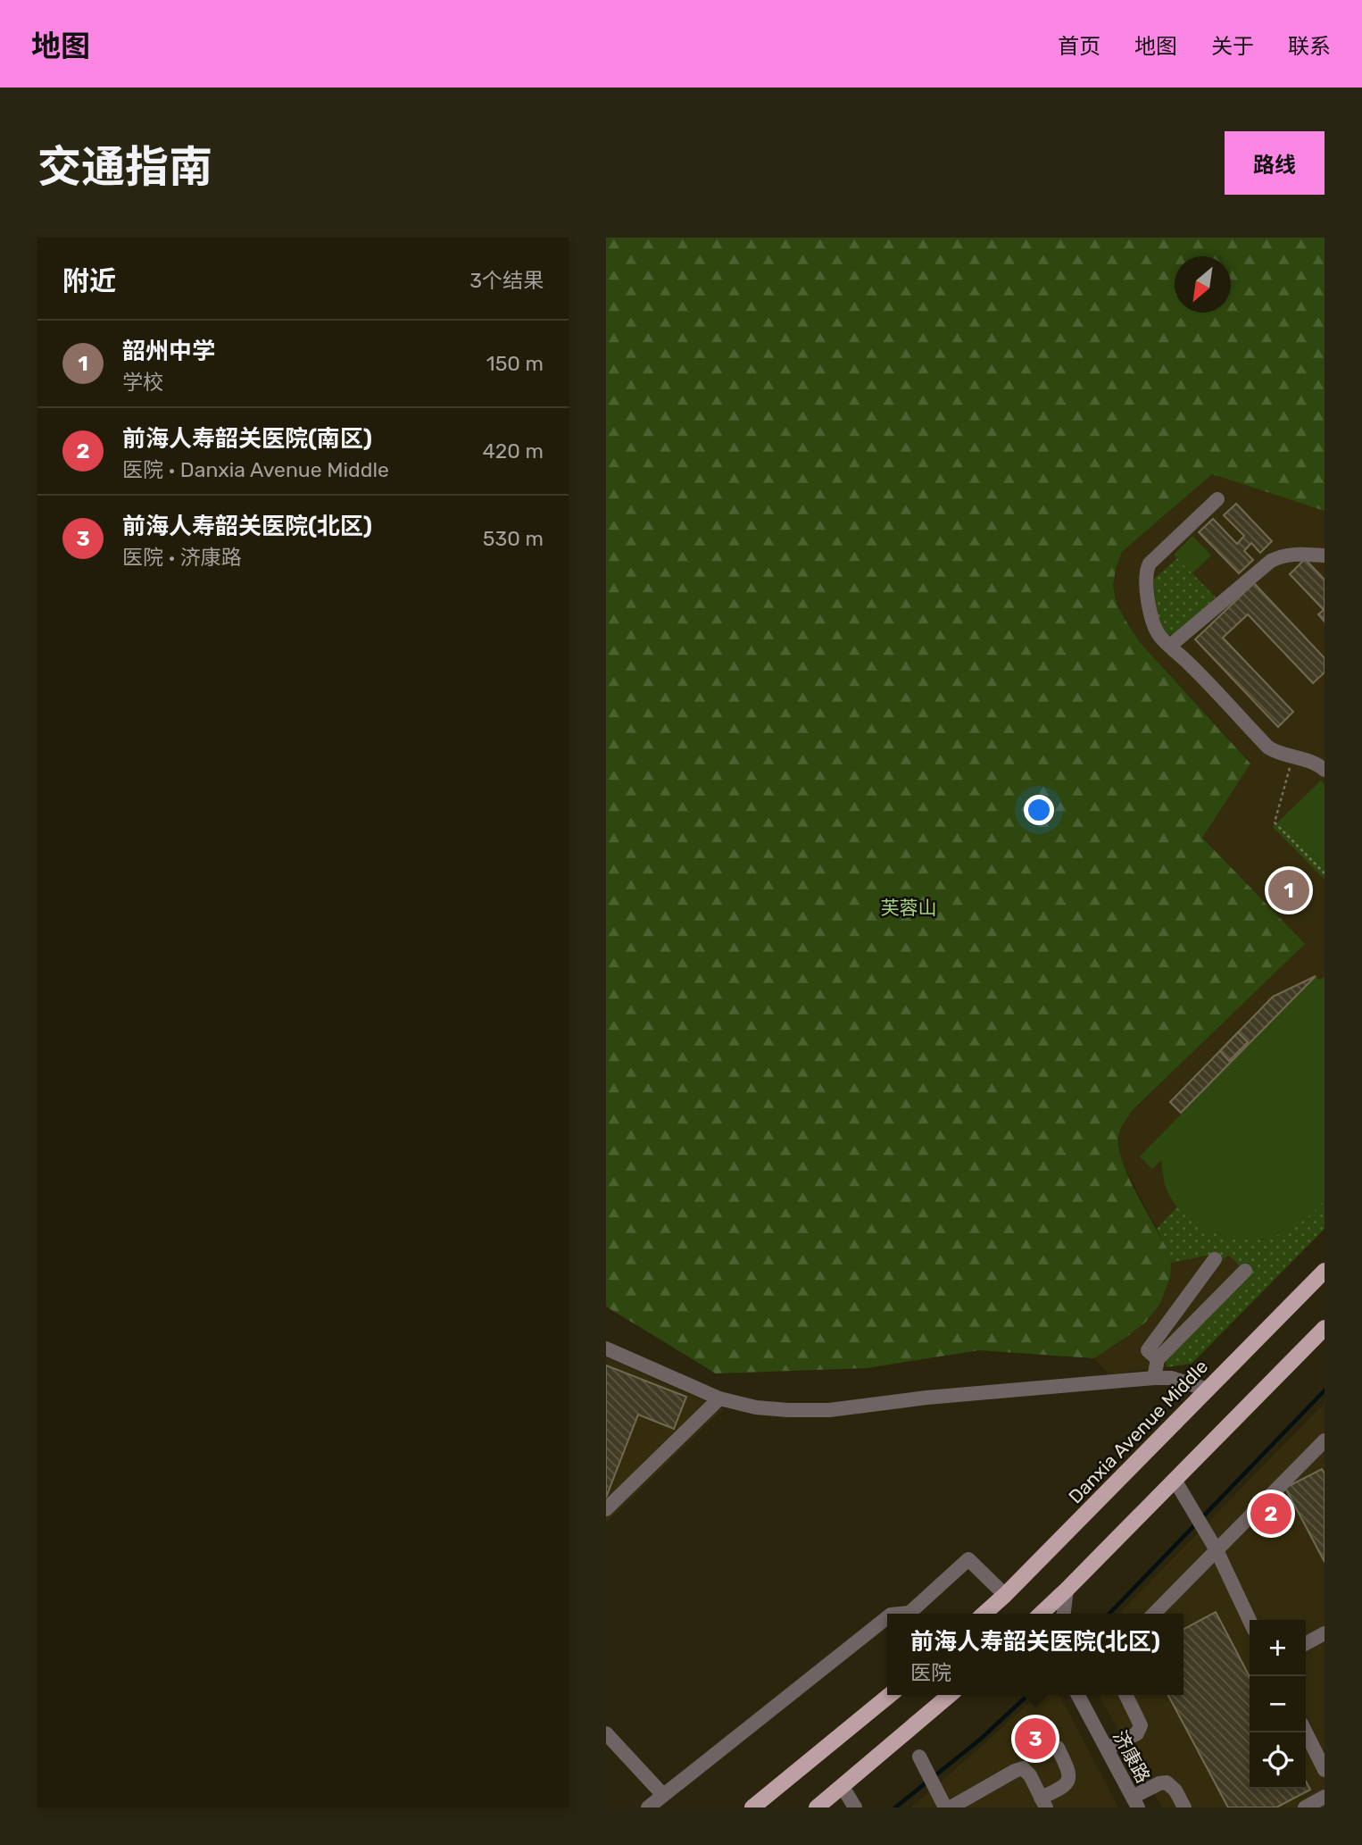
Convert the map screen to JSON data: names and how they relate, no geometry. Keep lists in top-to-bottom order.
{
  "streets": {
    "main road": ["Danxia Avenue Middle"],
    "street": ["济康路"]
  },
  "parks": ["芙蓉山"],
  "north": "bottom left",
  "page": {
    "header": "地图",
    "nav": [
      "首页",
      "地图",
      "关于",
      "联系"
    ],
    "title": "交通指南",
    "buttons": "路线",
    "heading": ["附近", "3个结果"],
    "list": [
      {
        "mark": "1",
        "name": "韶州中学",
        "note": "学校",
        "value": "150 m"
      },
      {
        "mark": "2",
        "name": "前海人寿韶关医院(南区)",
        "note": "医院 · Danxia Avenue Middle",
        "value": "420 m"
      },
      {
        "mark": "3",
        "name": "前海人寿韶关医院(北区)",
        "note": "医院 · 济康路",
        "value": "530 m"
      }
    ],
    "pins": ["1", "2", "3"],
    "popup": ["前海人寿韶关医院(北区)", "医院"],
    "map_buttons": ["+", "−"]
  }
}
